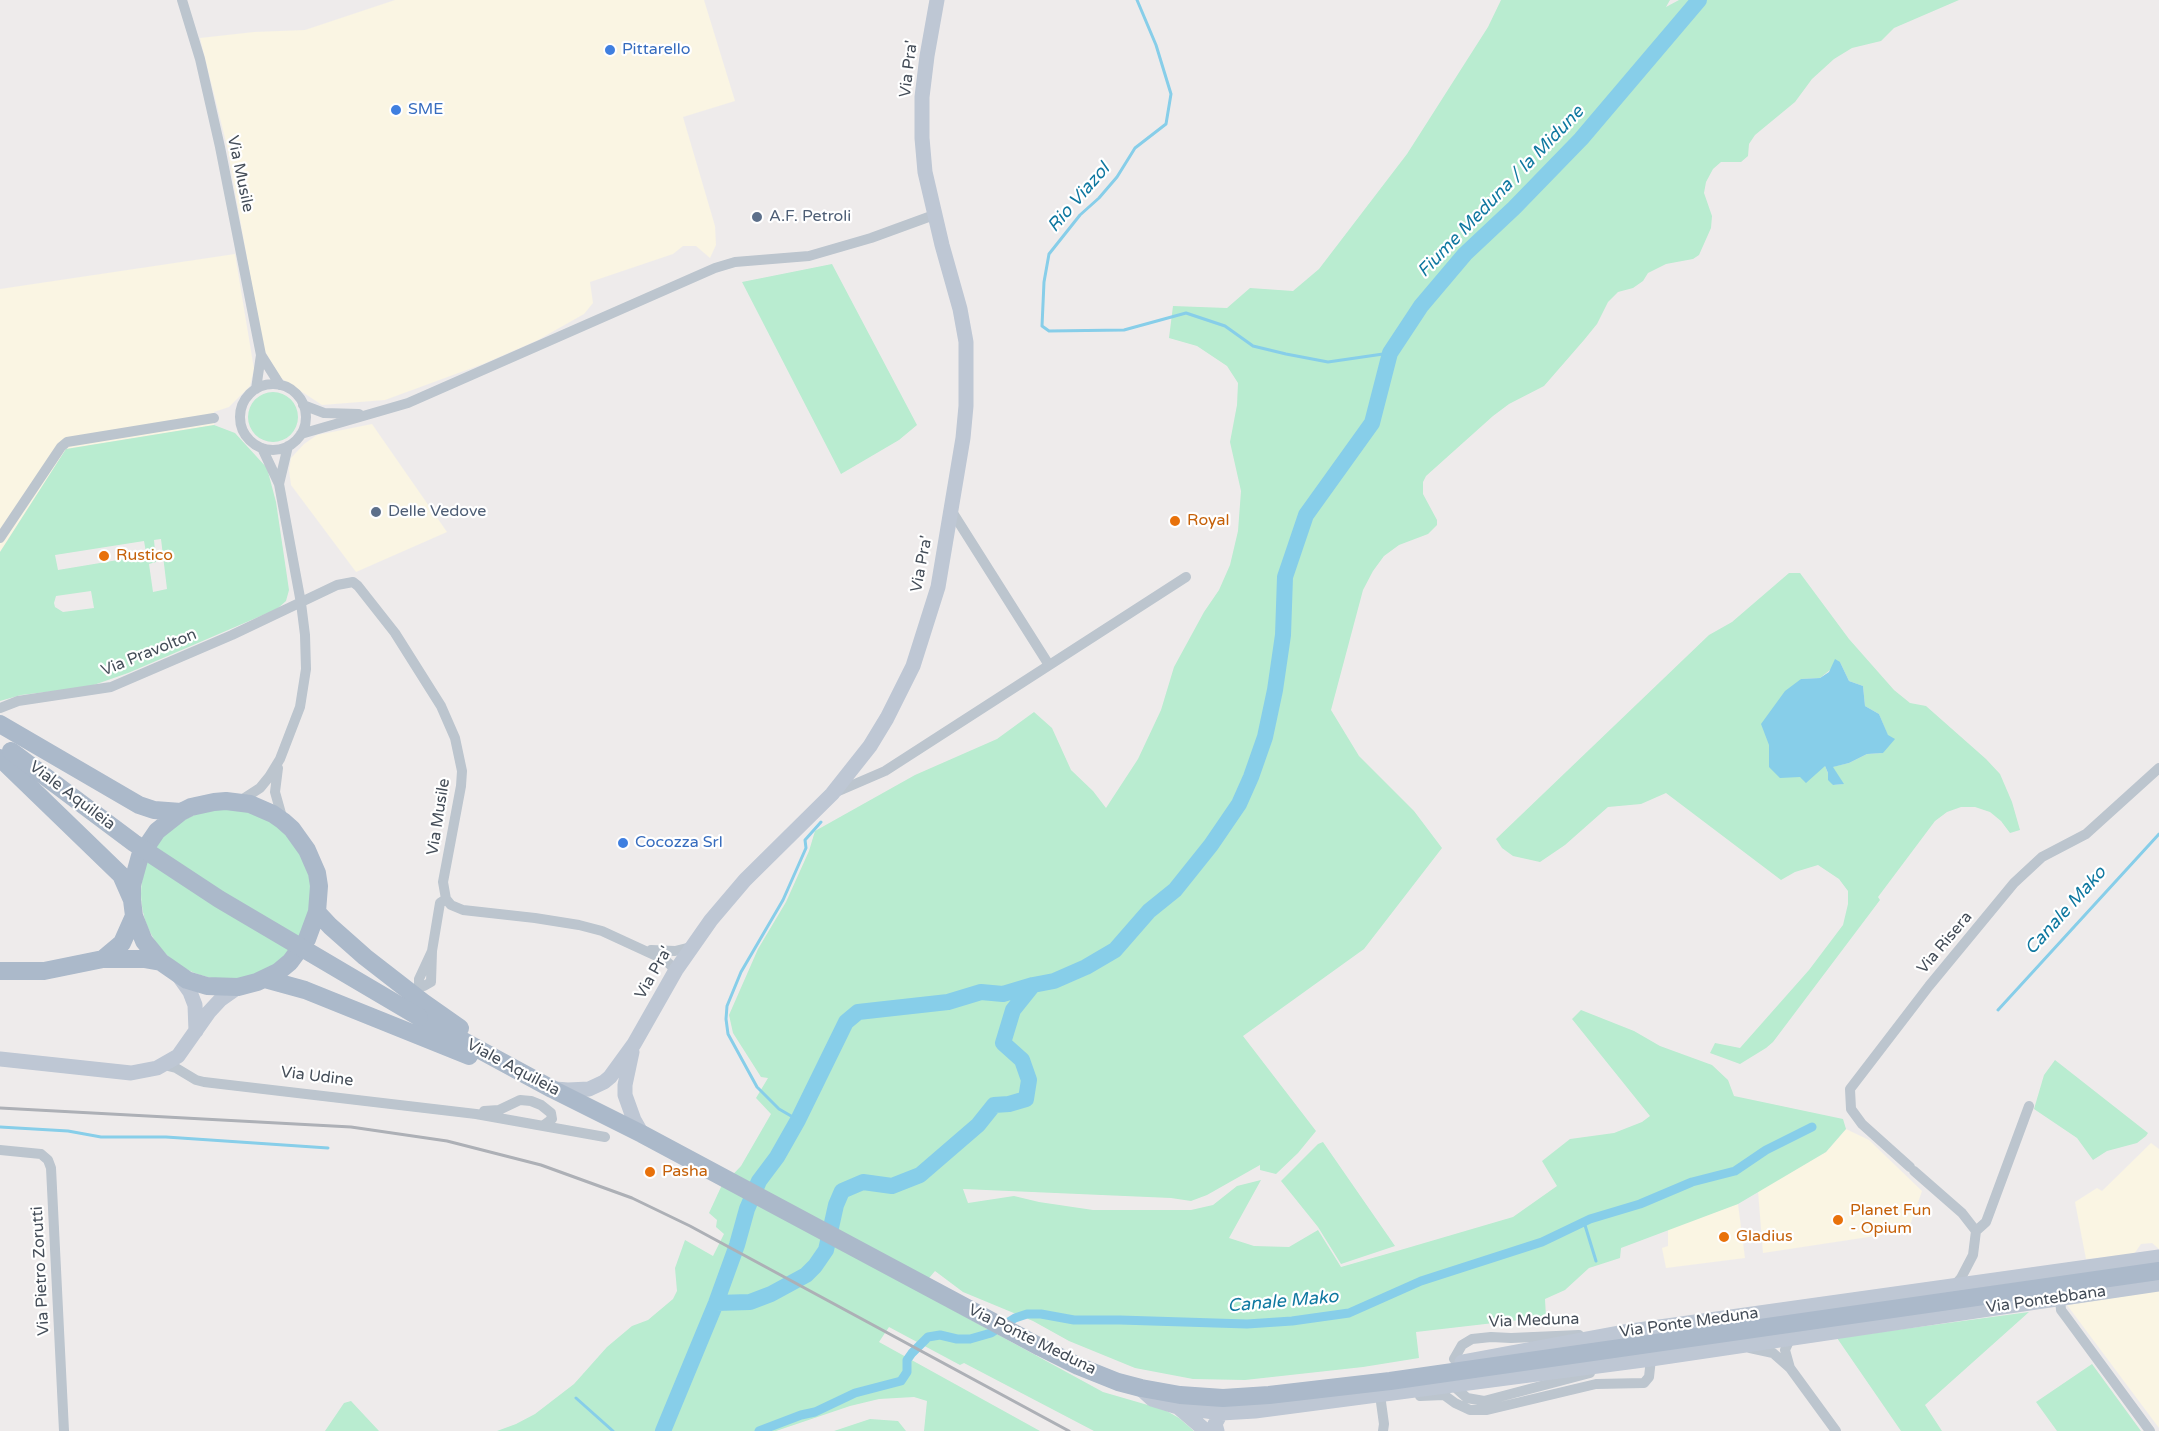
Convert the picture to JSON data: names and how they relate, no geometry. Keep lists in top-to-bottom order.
{
  "streets": {
    "main road": ["Viale Aquileia", "Via Pontebbana", "Via Ponte Meduna"],
    "street": [
      "Via Pra'",
      "Via Musile",
      "Via Pravolton",
      "Via Risera",
      "Via Udine",
      "Via Pietro Zorutti",
      "Via Meduna"
    ]
  },
  "crossings": [
    ["Via Pra'", "Viale Aquileia"],
    ["Via Musile", "Via Pravolton"],
    ["Viale Aquileia", "Via Ponte Meduna"],
    ["Via Pontebbana", "Via Ponte Meduna"],
    ["Via Meduna", "Via Ponte Meduna"]
  ],
  "water": ["Fiume Meduna / la Midune", "Rio Viazol", "Canale Mako"],
  "places": [
    "Pittarello",
    "SME",
    "A.F. Petroli",
    "Delle Vedove",
    "Royal",
    "Rustico",
    "Cocozza Srl",
    "Pasha",
    "Planet Fun - Opium",
    "Gladius"
  ]
}
